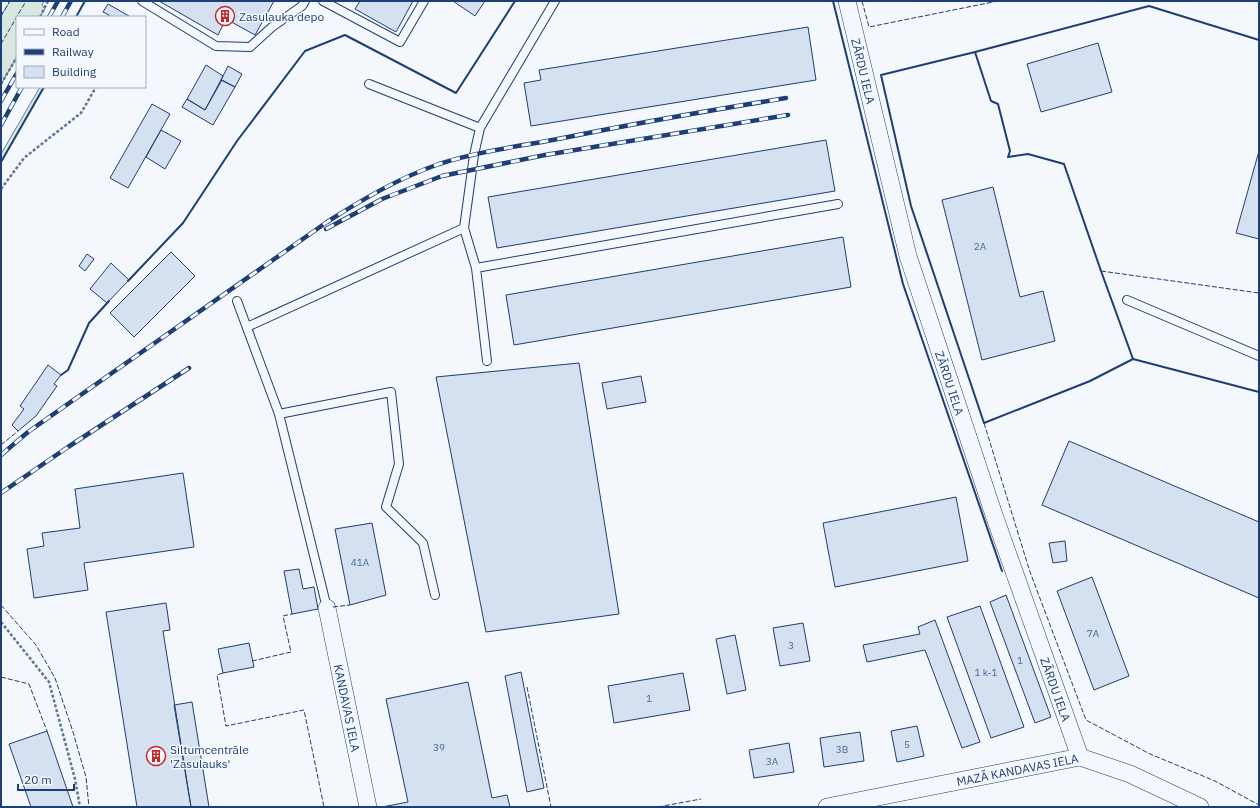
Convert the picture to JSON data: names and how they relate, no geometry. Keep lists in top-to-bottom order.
{
  "streets": {
    "street": ["ZĀRDU IELA", "KANDAVAS IELA", "MAZĀ KANDAVAS IELA"]
  },
  "crossings": [
    ["ZĀRDU IELA", "MAZĀ KANDAVAS IELA"]
  ],
  "places": {
    "building": ["Zasulauka depo", "Siltumcentrāle 'Zasulauks'"]
  },
  "house_numbers": [
    "2A",
    "41A",
    "7A",
    "3",
    "1",
    "1 k-1",
    "1",
    "5",
    "39",
    "3B",
    "3A"
  ],
  "legend": ["Road", "Railway", "Building"],
  "scale_bar": "20 m"
}
